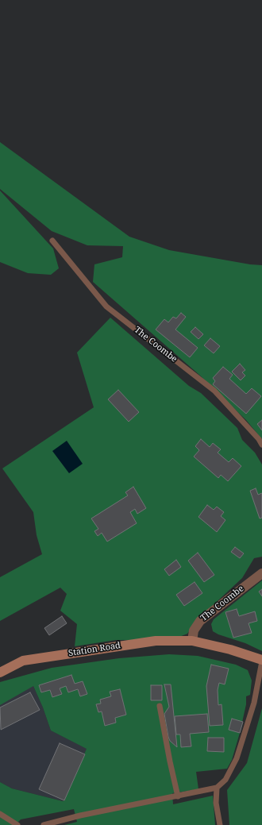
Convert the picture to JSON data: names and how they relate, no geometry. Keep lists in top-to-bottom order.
{
  "streets": {
    "main road": ["Station Road"],
    "street": ["The Coombe"]
  },
  "crossings": [
    ["The Coombe", "Station Road"]
  ]
}
